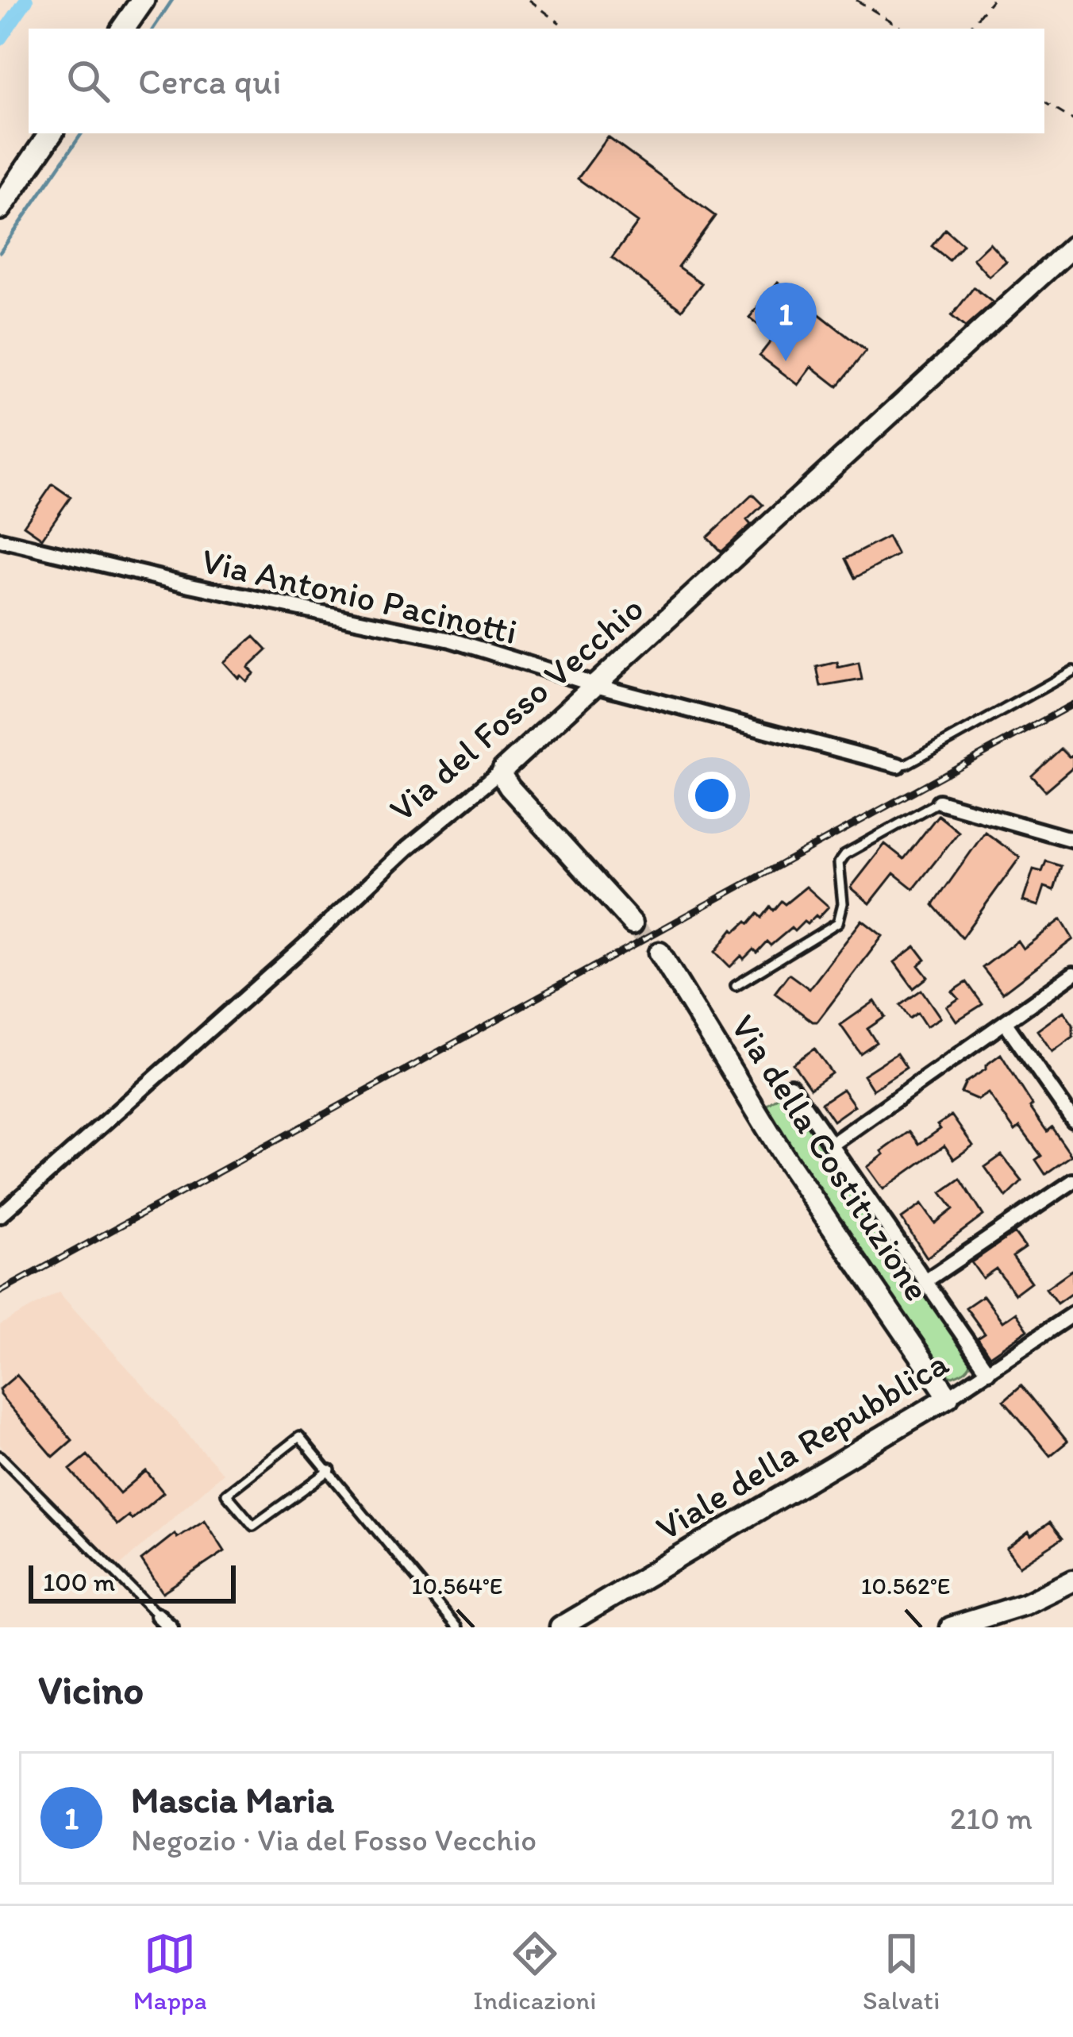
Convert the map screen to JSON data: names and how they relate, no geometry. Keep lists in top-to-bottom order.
{
  "streets": {
    "street": [
      "Via Antonio Pacinotti",
      "Via del Fosso Vecchio",
      "Via della Costituzione",
      "Viale della Repubblica"
    ]
  },
  "crossings": [
    ["Via Antonio Pacinotti", "Via del Fosso Vecchio"],
    ["Via della Costituzione", "Viale della Repubblica"]
  ],
  "scale_bar": "100 m",
  "page": {
    "search": "Cerca qui",
    "pins": "1",
    "scale": "100 m",
    "heading": "Vicino",
    "list": [
      {
        "mark": "1",
        "name": "Mascia Maria",
        "note": "Negozio · Via del Fosso Vecchio",
        "value": "210 m"
      }
    ],
    "nav": ["Mappa", "Indicazioni", "Salvati"]
  },
  "coordinates": ["10.564°E", "10.562°E"]
}
